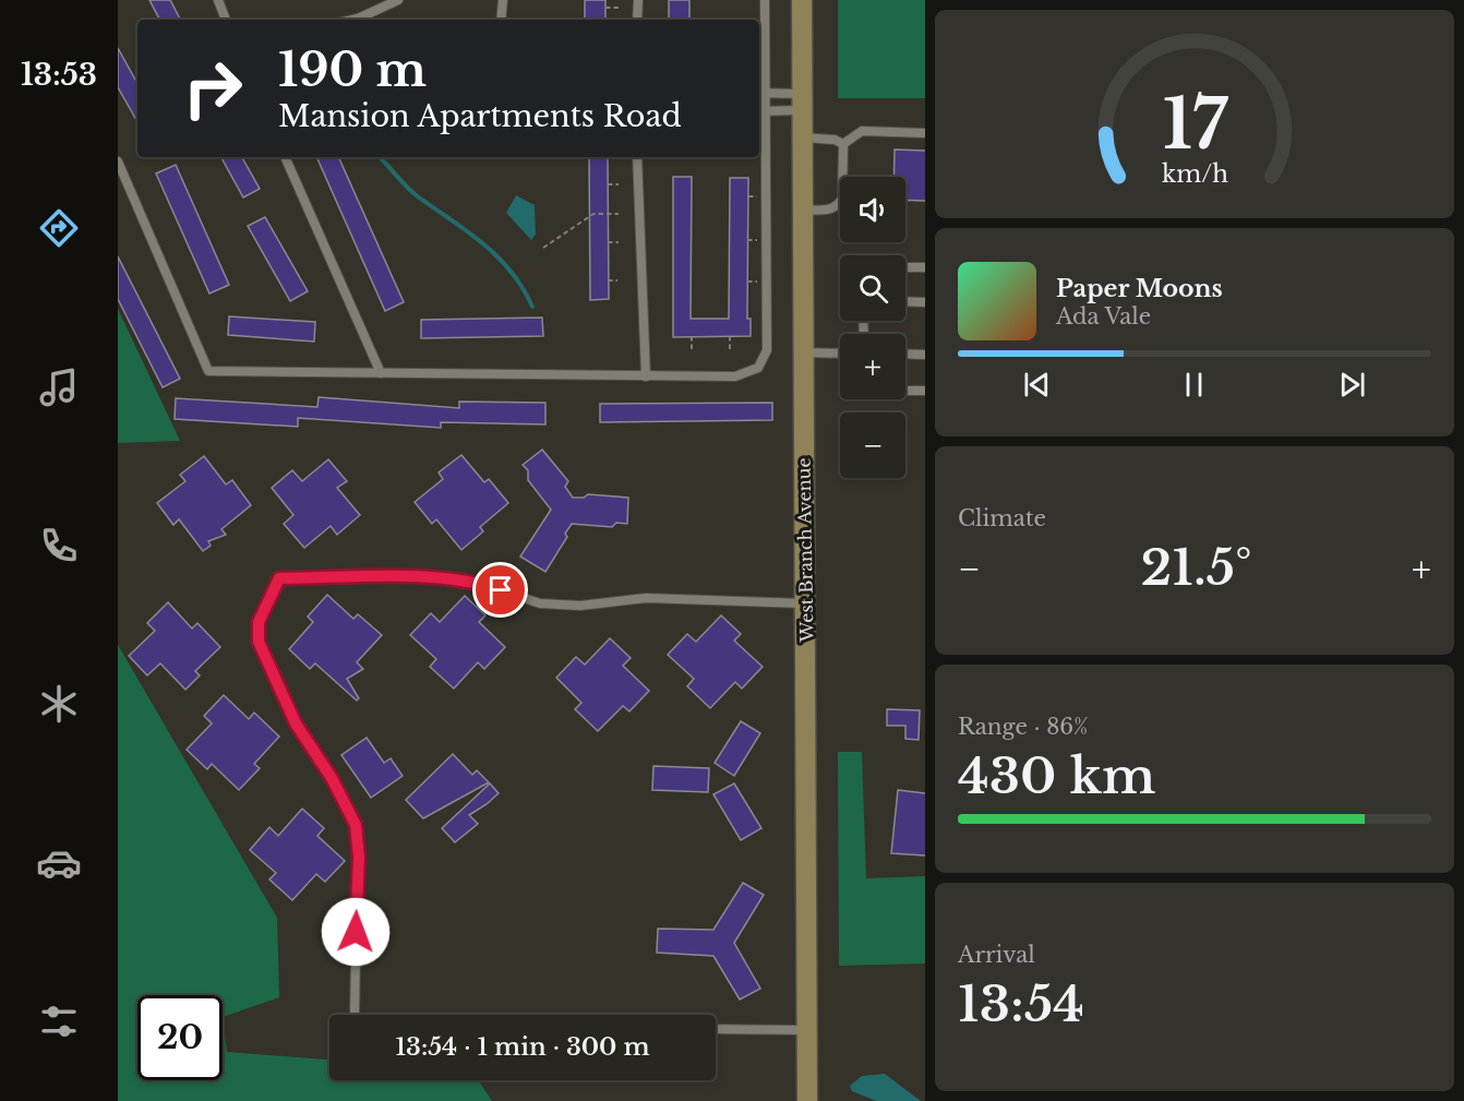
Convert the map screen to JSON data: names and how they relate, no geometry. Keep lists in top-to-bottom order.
{
  "streets": {
    "street": ["West Branch Avenue"]
  },
  "page": {
    "tabs": "13:53",
    "turn": ["190 m", "Mansion Apartments Road"],
    "map_buttons": ["+", "−"],
    "song": ["Paper Moons", "Ada Vale"],
    "tile": [
      "Climate",
      ["Range · 86%", "430 km"],
      ["Arrival", "13:54"]
    ],
    "heat": ["−", "21.5°", "+"],
    "limit": "20",
    "trip": "13:54 · 1 min · 300 m",
    "gauge": ["17", "km/h"]
  }
}
